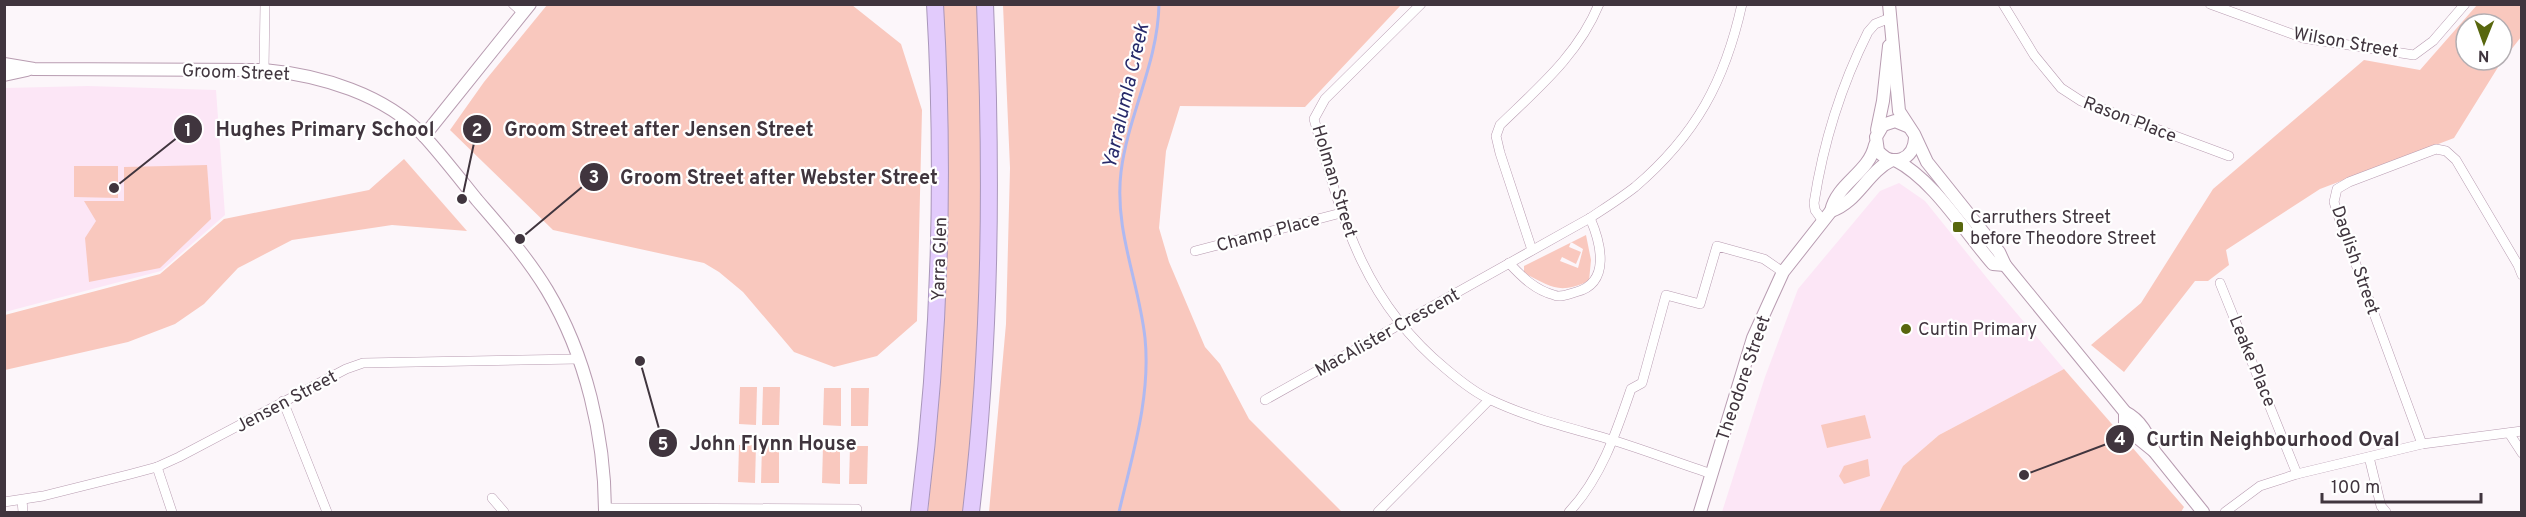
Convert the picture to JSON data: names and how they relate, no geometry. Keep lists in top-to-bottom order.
{
  "streets": {
    "highway": ["Yarra Glen"],
    "main road": ["Groom Street", "Theodore Street"],
    "street": [
      "Wilson Street",
      "Rason Place",
      "Holman Street",
      "Champ Place",
      "Daglish Street",
      "MacAlister Crescent",
      "Leake Place",
      "Jensen Street"
    ]
  },
  "crossings": [
    ["Groom Street", "Jensen Street"],
    ["Holman Street", "Champ Place"],
    ["Holman Street", "MacAlister Crescent"],
    ["Holman Street", "Theodore Street"]
  ],
  "water": ["Yarralumla Creek"],
  "places": {
    "other": [
      "Hughes Primary School",
      "Groom Street after Jensen Street",
      "Groom Street after Webster Street",
      "Curtin Primary",
      "John Flynn House",
      "Curtin Neighbourhood Oval"
    ],
    "transit": ["Carruthers Street before Theodore Street"]
  },
  "scale_bar": "100 m",
  "north": "bottom"
}
